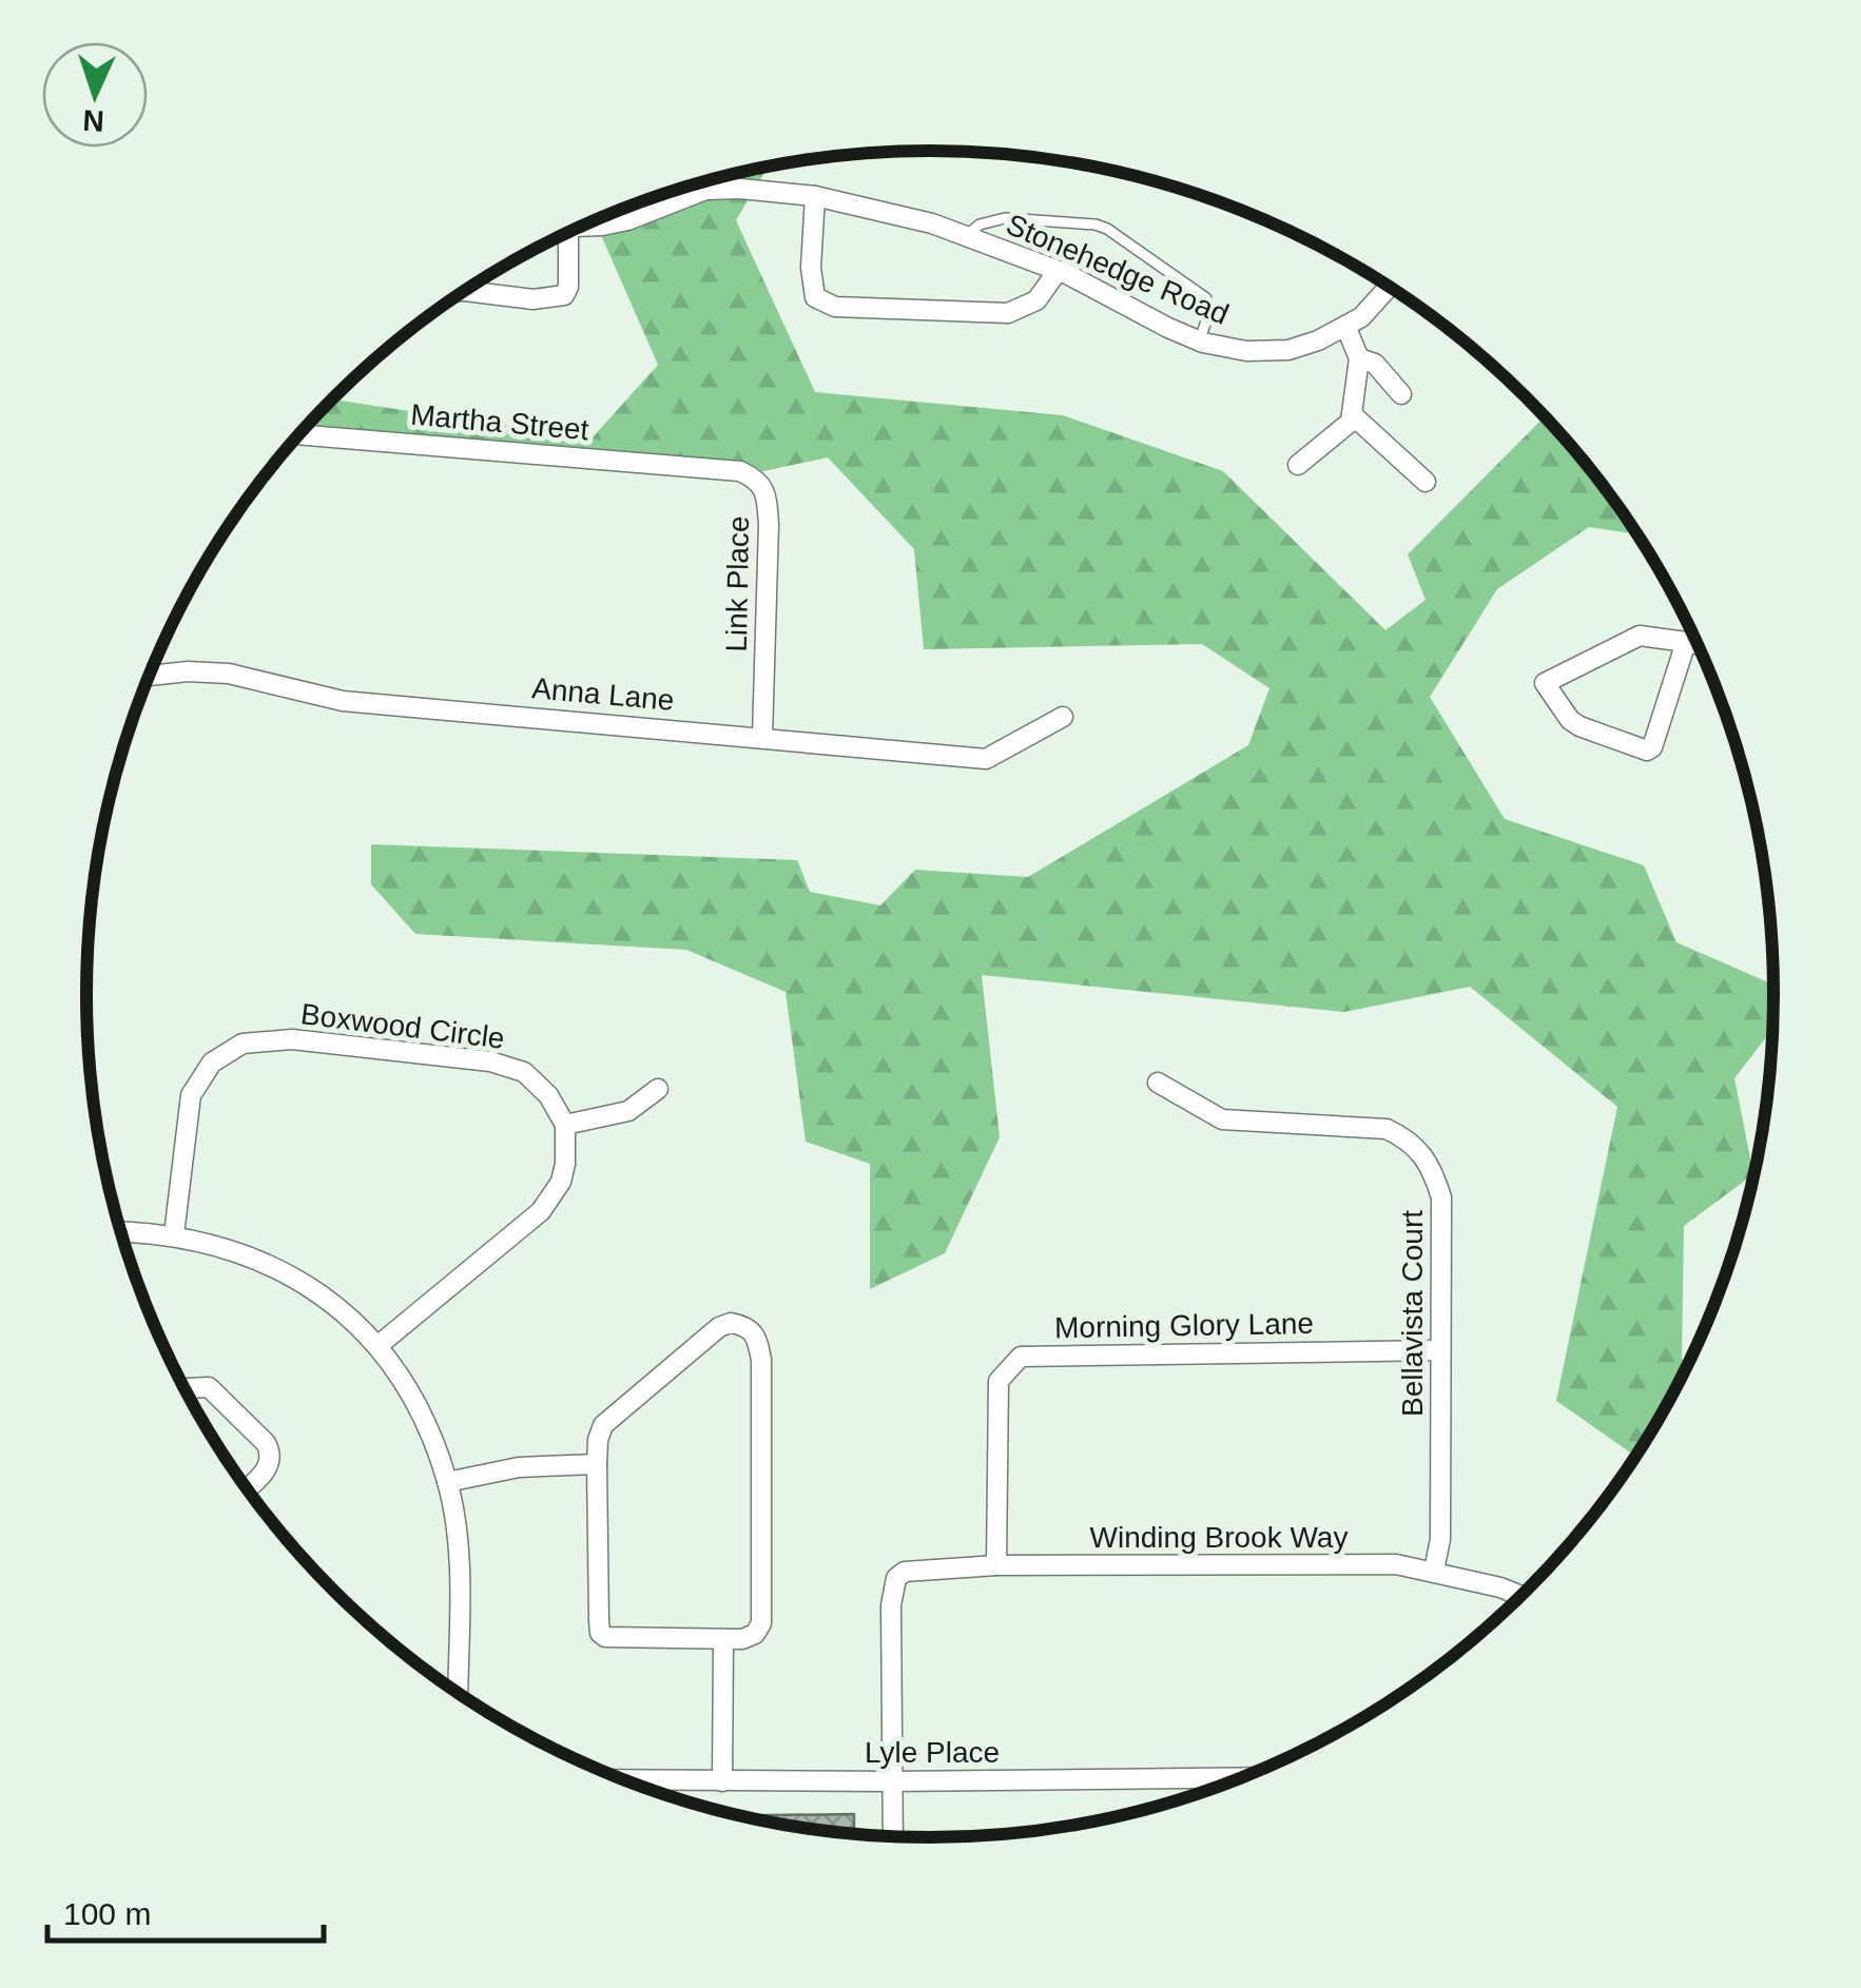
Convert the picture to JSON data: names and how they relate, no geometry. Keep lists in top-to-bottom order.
{
  "streets": {
    "street": [
      "Stonehedge Road",
      "Martha Street",
      "Link Place",
      "Anna Lane",
      "Boxwood Circle",
      "Bellavista Court",
      "Morning Glory Lane",
      "Winding Brook Way",
      "Lyle Place"
    ]
  },
  "crossings": [
    ["Martha Street", "Link Place"],
    ["Link Place", "Anna Lane"],
    ["Bellavista Court", "Morning Glory Lane"],
    ["Bellavista Court", "Winding Brook Way"],
    ["Morning Glory Lane", "Winding Brook Way"],
    ["Winding Brook Way", "Lyle Place"]
  ],
  "scale_bar": "100 m",
  "north": "bottom"
}
